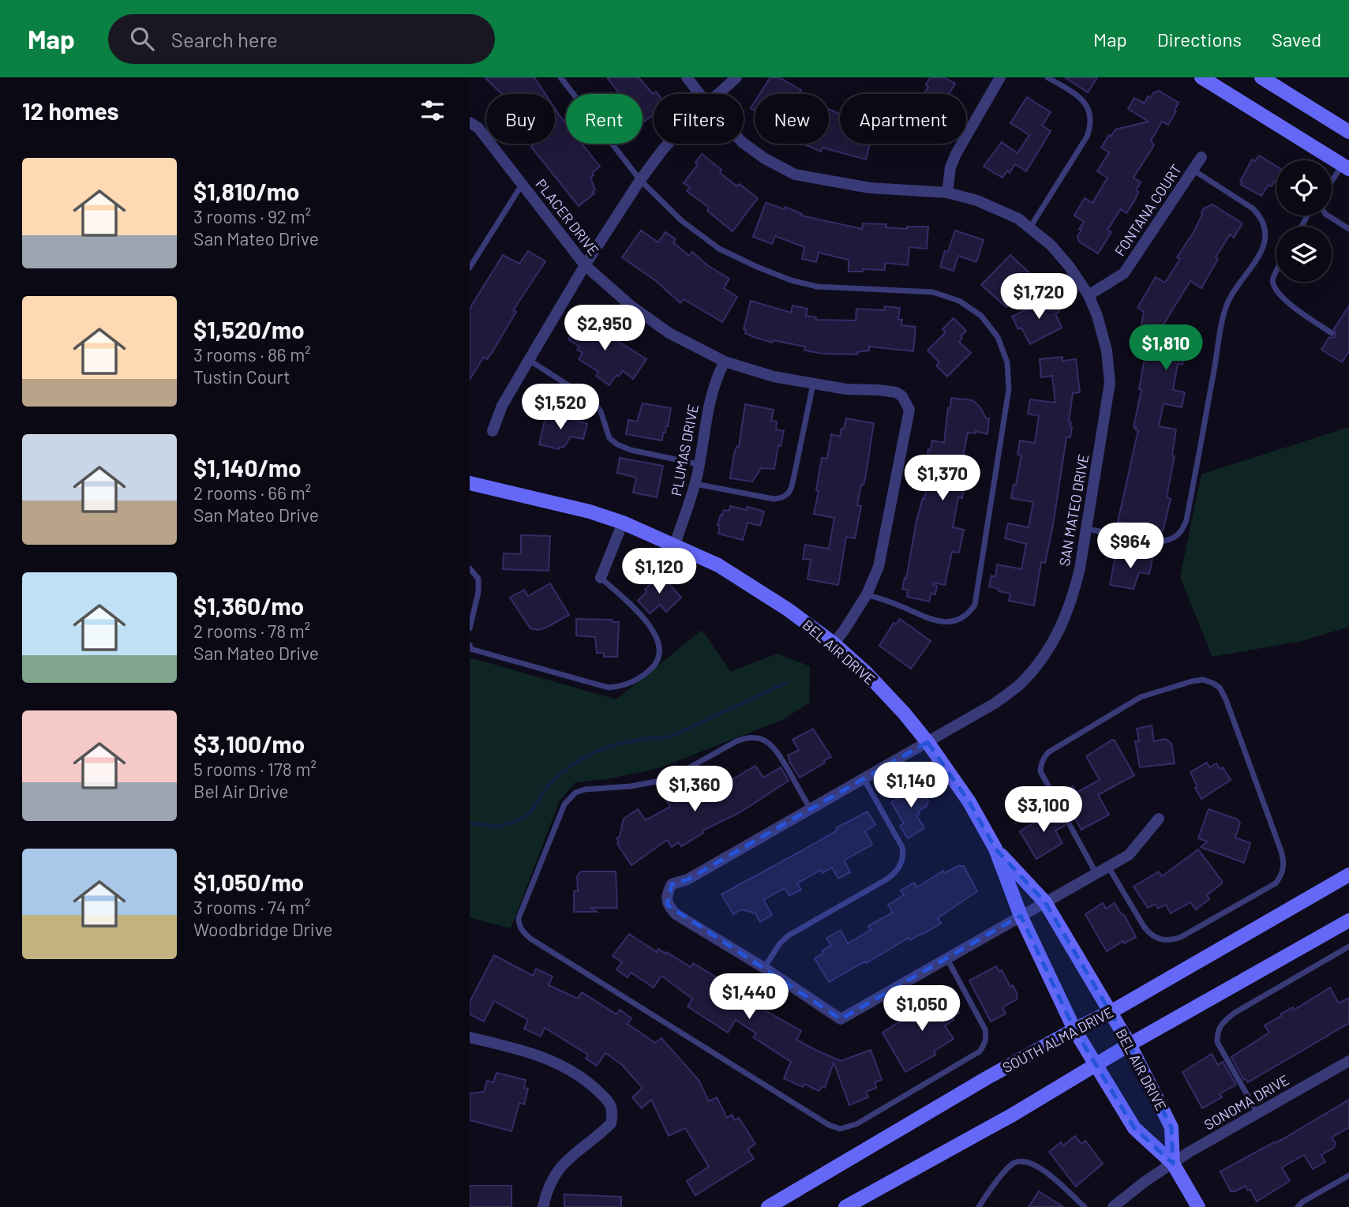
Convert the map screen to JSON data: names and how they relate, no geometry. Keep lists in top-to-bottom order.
{
  "streets": {
    "main road": ["BEL AIR DRIVE", "SOUTH ALMA DRIVE"],
    "street": [
      "FONTANA COURT",
      "PLACER DRIVE",
      "PLUMAS DRIVE",
      "SAN MATEO DRIVE",
      "SONOMA DRIVE"
    ]
  },
  "crossings": [
    ["FONTANA COURT", "SAN MATEO DRIVE"],
    ["PLACER DRIVE", "PLUMAS DRIVE"],
    ["PLACER DRIVE", "BEL AIR DRIVE"],
    ["PLUMAS DRIVE", "BEL AIR DRIVE"],
    ["SAN MATEO DRIVE", "BEL AIR DRIVE"],
    ["BEL AIR DRIVE", "SOUTH ALMA DRIVE"],
    ["BEL AIR DRIVE", "SONOMA DRIVE"]
  ],
  "page": {
    "header": "Map",
    "search": "Search here",
    "nav": ["Map", "Directions", "Saved"],
    "heading": "12 homes",
    "chip": [
      "Buy",
      "Rent",
      "Filters",
      "New",
      "Apartment"
    ],
    "list": [
      {
        "name": "$1,810/mo",
        "note": "3 rooms · 92 m² · San Mateo Drive"
      },
      {
        "name": "$1,520/mo",
        "note": "3 rooms · 86 m² · Tustin Court"
      },
      {
        "name": "$1,140/mo",
        "note": "2 rooms · 66 m² · San Mateo Drive"
      },
      {
        "name": "$1,360/mo",
        "note": "2 rooms · 78 m² · San Mateo Drive"
      },
      {
        "name": "$3,100/mo",
        "note": "5 rooms · 178 m² · Bel Air Drive"
      },
      {
        "name": "$1,050/mo",
        "note": "3 rooms · 74 m² · Woodbridge Drive"
      }
    ],
    "price": [
      "$1,720",
      "$2,950",
      "$1,810",
      "$1,520",
      "$1,370",
      "$964",
      "$1,120",
      "$1,140",
      "$1,360",
      "$3,100",
      "$1,440",
      "$1,050"
    ]
  }
}
